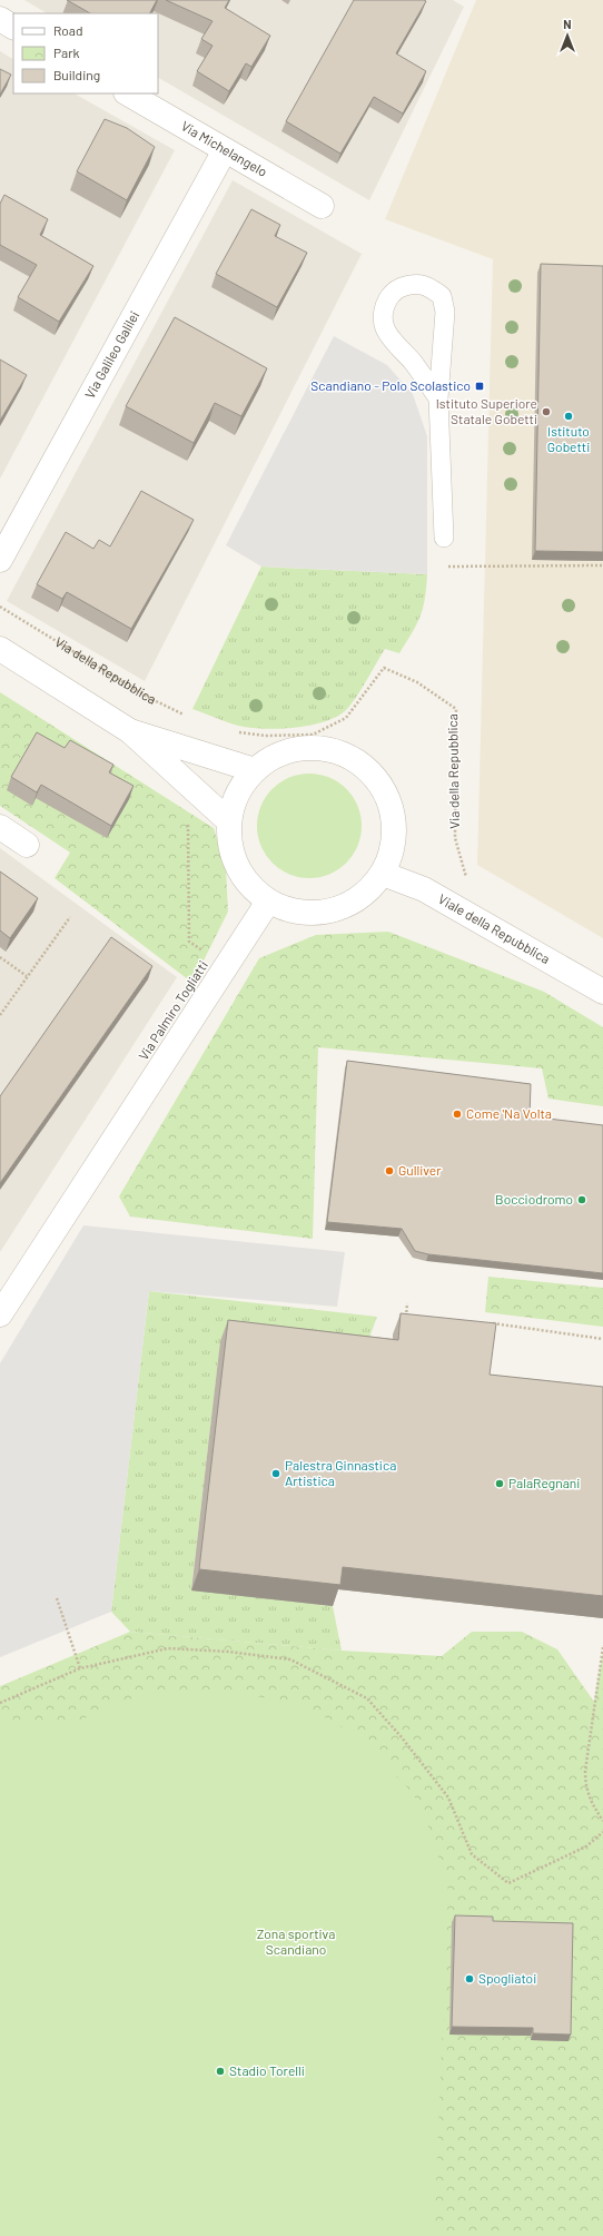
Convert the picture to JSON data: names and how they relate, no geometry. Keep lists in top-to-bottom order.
{
  "streets": {
    "street": [
      "Via Michelangelo",
      "Via Galileo Galilei",
      "Viale della Repubblica",
      "Via Palmiro Togliatti"
    ],
    "path": ["Via della Repubblica"]
  },
  "crossings": [
    ["Via Michelangelo", "Via Galileo Galilei"]
  ],
  "parks": ["Zona sportiva Scandiano"],
  "places": {
    "transit": ["Scandiano - Polo Scolastico"],
    "other": [
      "Istituto Superiore Statale Gobetti",
      "Istituto Gobetti",
      "Come 'Na Volta",
      "Gulliver",
      "Bocciodromo",
      "Palestra Ginnastica Artistica",
      "PalaRegnani",
      "Spogliatoi",
      "Stadio Torelli"
    ]
  },
  "legend": ["Road", "Park", "Building"],
  "north": "top"
}
